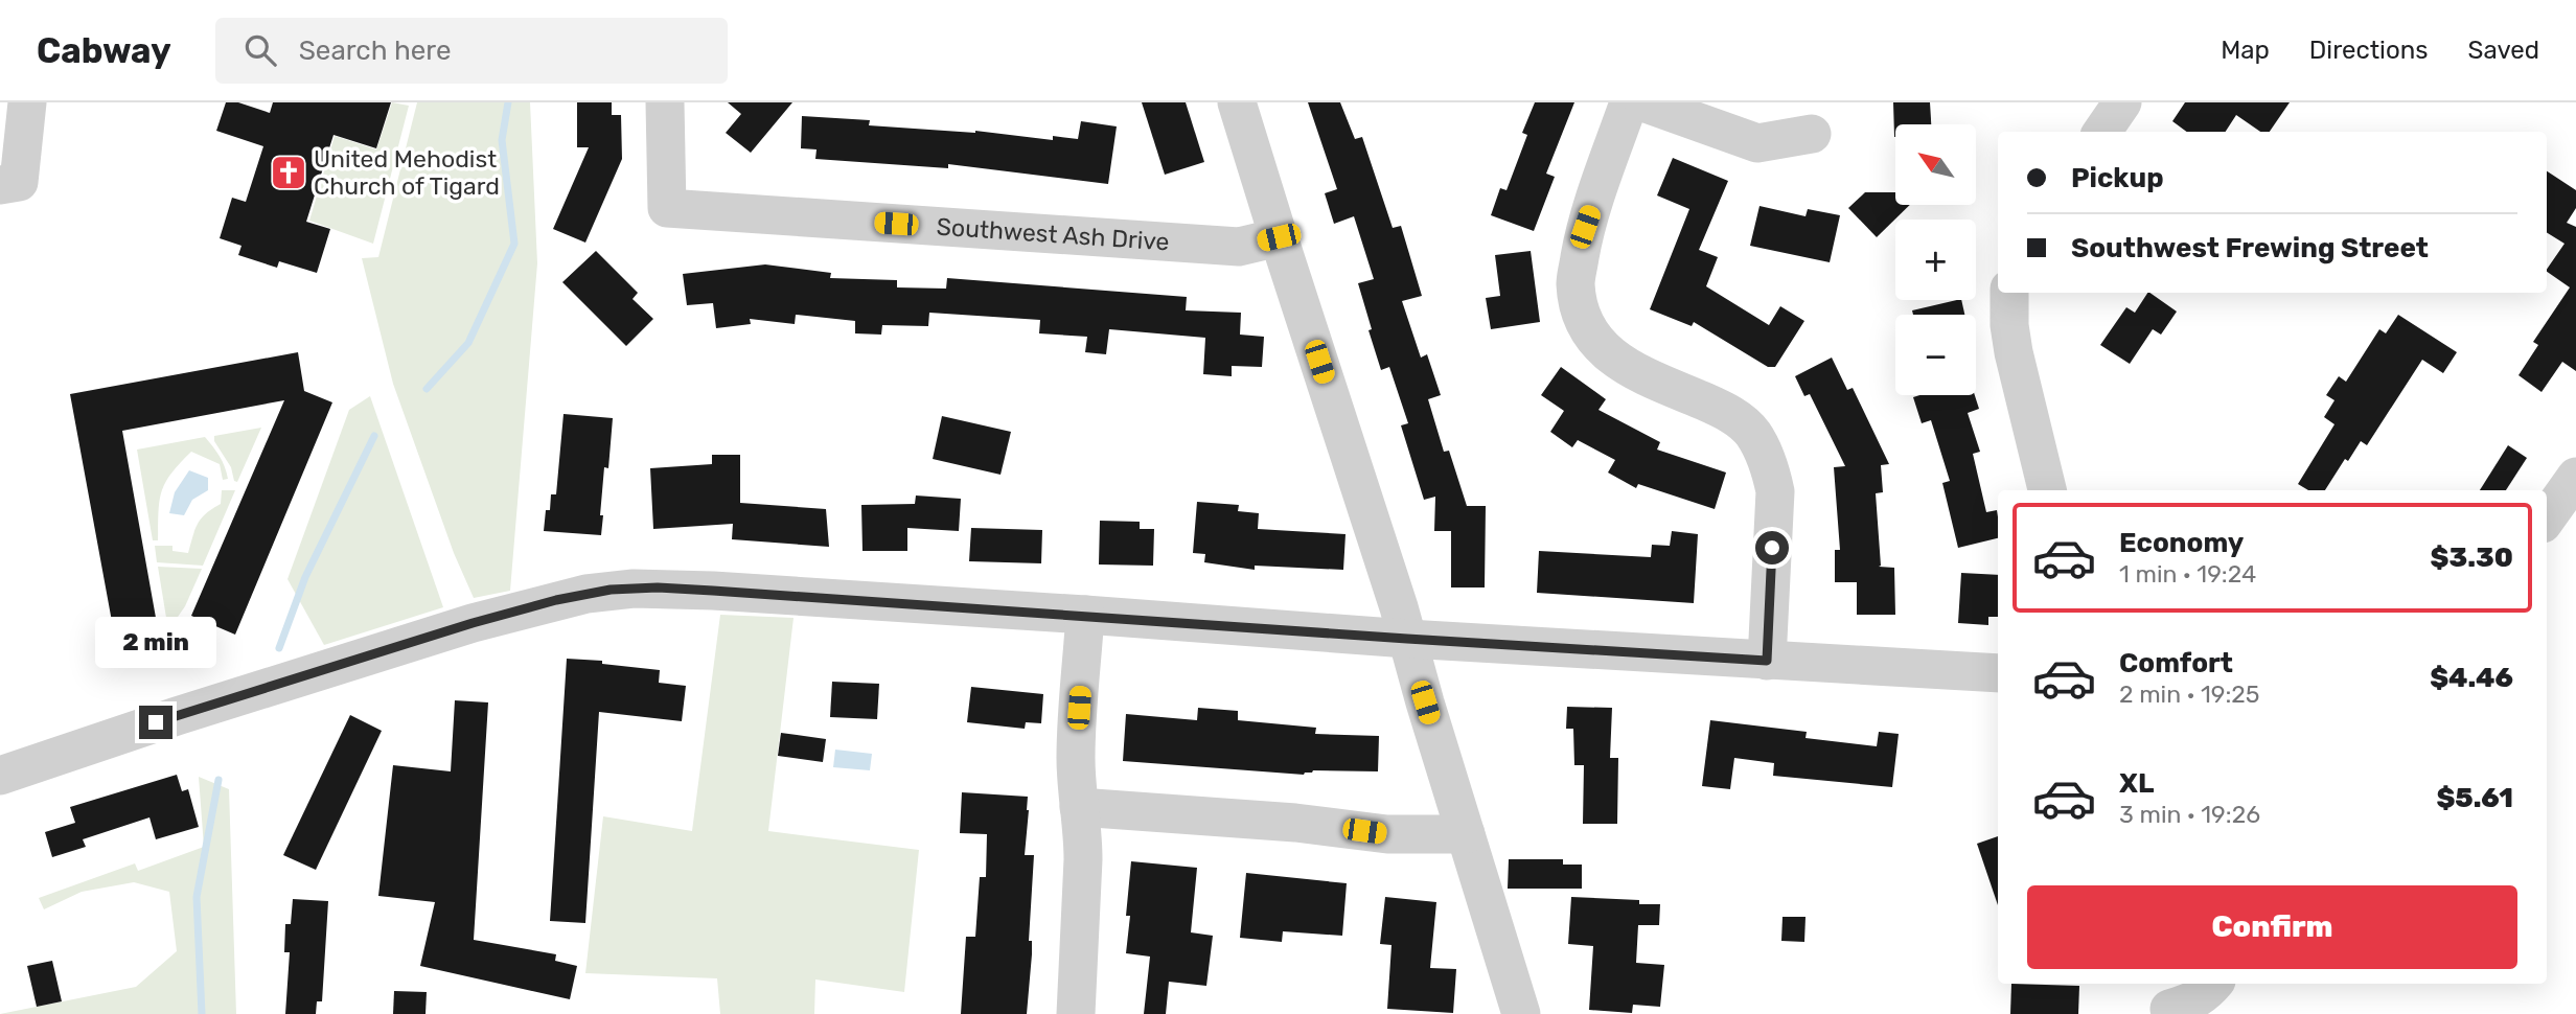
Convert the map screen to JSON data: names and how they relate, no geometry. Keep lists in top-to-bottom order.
{
  "streets": {
    "street": ["Southwest Ash Drive"]
  },
  "places": {
    "church": ["United Mehodist Church of Tigard"]
  },
  "north": "top left",
  "page": {
    "header": "Cabway",
    "search": "Search here",
    "nav": ["Map", "Directions", "Saved"],
    "map_buttons": ["+", "−"],
    "banner": ["Pickup", "Southwest Frewing Street"],
    "list": [
      {
        "name": "Economy",
        "note": "1 min · 19:24",
        "value": "$3.30"
      },
      {
        "name": "Comfort",
        "note": "2 min · 19:25",
        "value": "$4.46"
      },
      {
        "name": "XL",
        "note": "3 min · 19:26",
        "value": "$5.61"
      }
    ],
    "bubble": "2 min",
    "buttons": "Confirm"
  }
}
